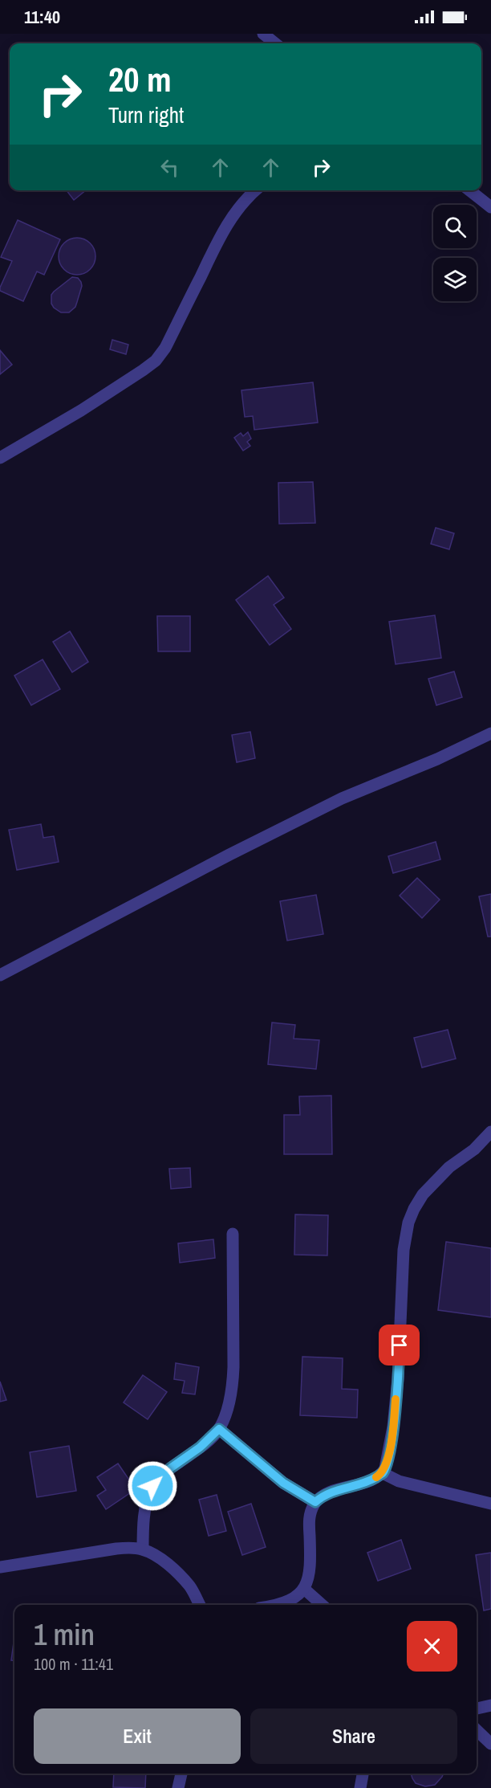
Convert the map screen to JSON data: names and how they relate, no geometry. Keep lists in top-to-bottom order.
{
  "page": {
    "status": "11:40",
    "turn": ["20 m", "Turn right"],
    "heading": ["1 min", "100 m · 11:41"],
    "buttons": ["Exit", "Share"]
  }
}
